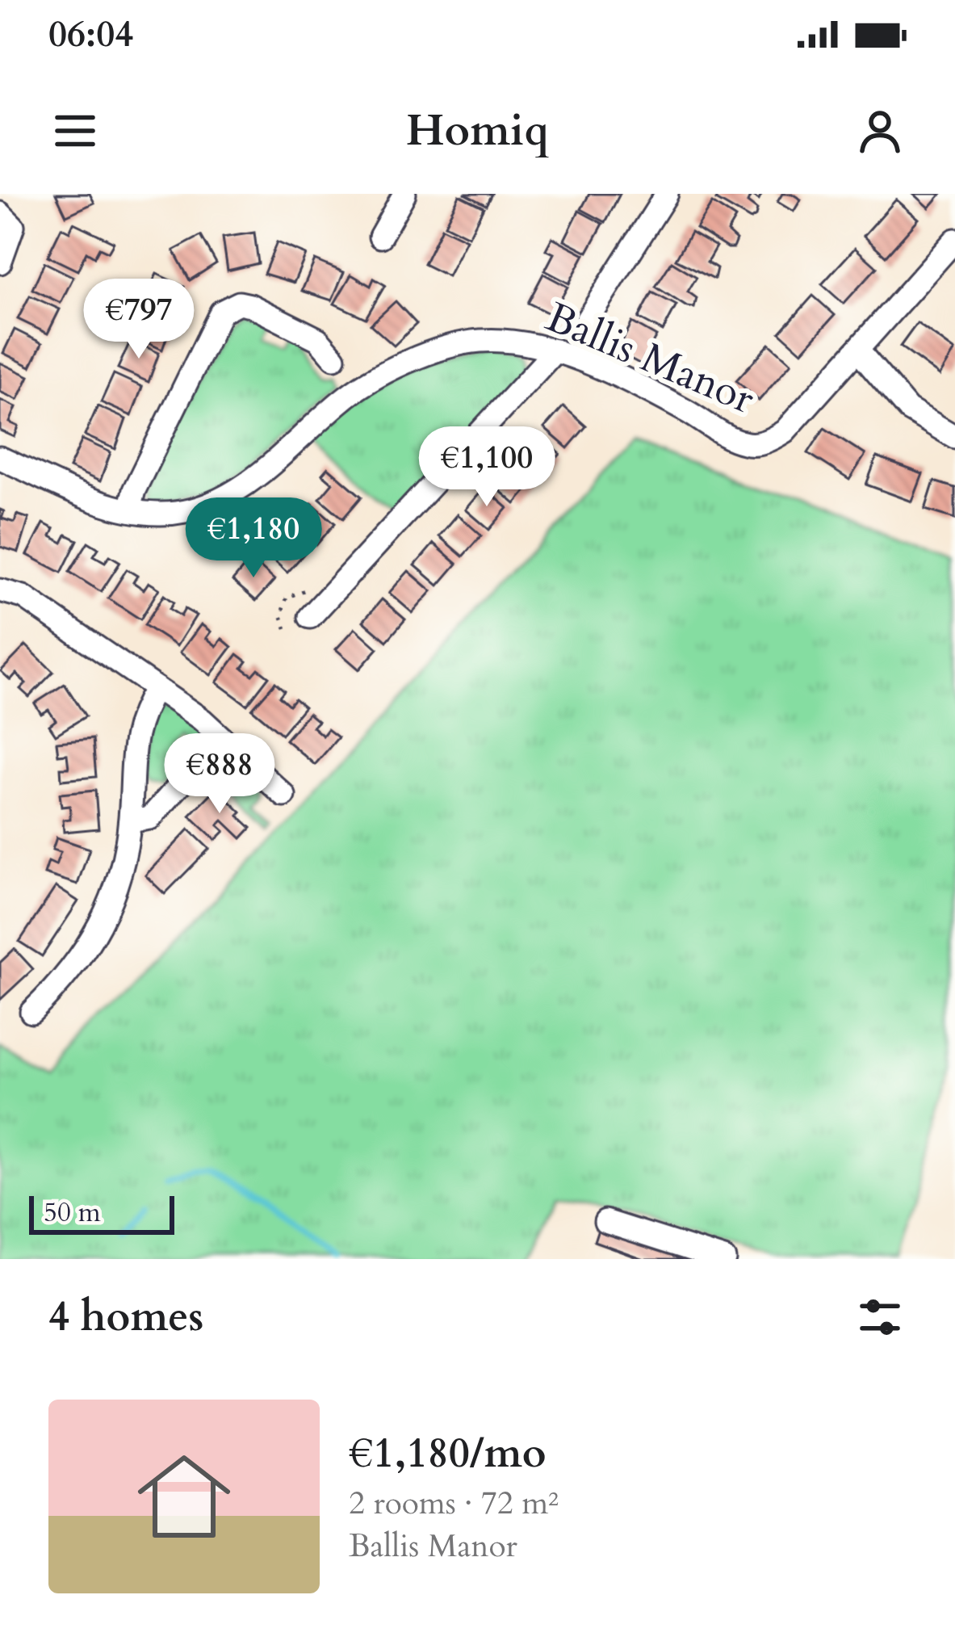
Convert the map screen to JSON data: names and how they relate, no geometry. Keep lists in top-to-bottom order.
{
  "streets": {
    "street": ["Ballis Manor"]
  },
  "scale_bar": "50 m",
  "page": {
    "status": "06:04",
    "header": "Homiq",
    "price": [
      "€797",
      "€1,100",
      "€1,180",
      "€888"
    ],
    "scale": "50 m",
    "heading": "4 homes",
    "list": [
      {
        "name": "€1,180/mo",
        "note": "2 rooms · 72 m² · Ballis Manor"
      }
    ]
  }
}
